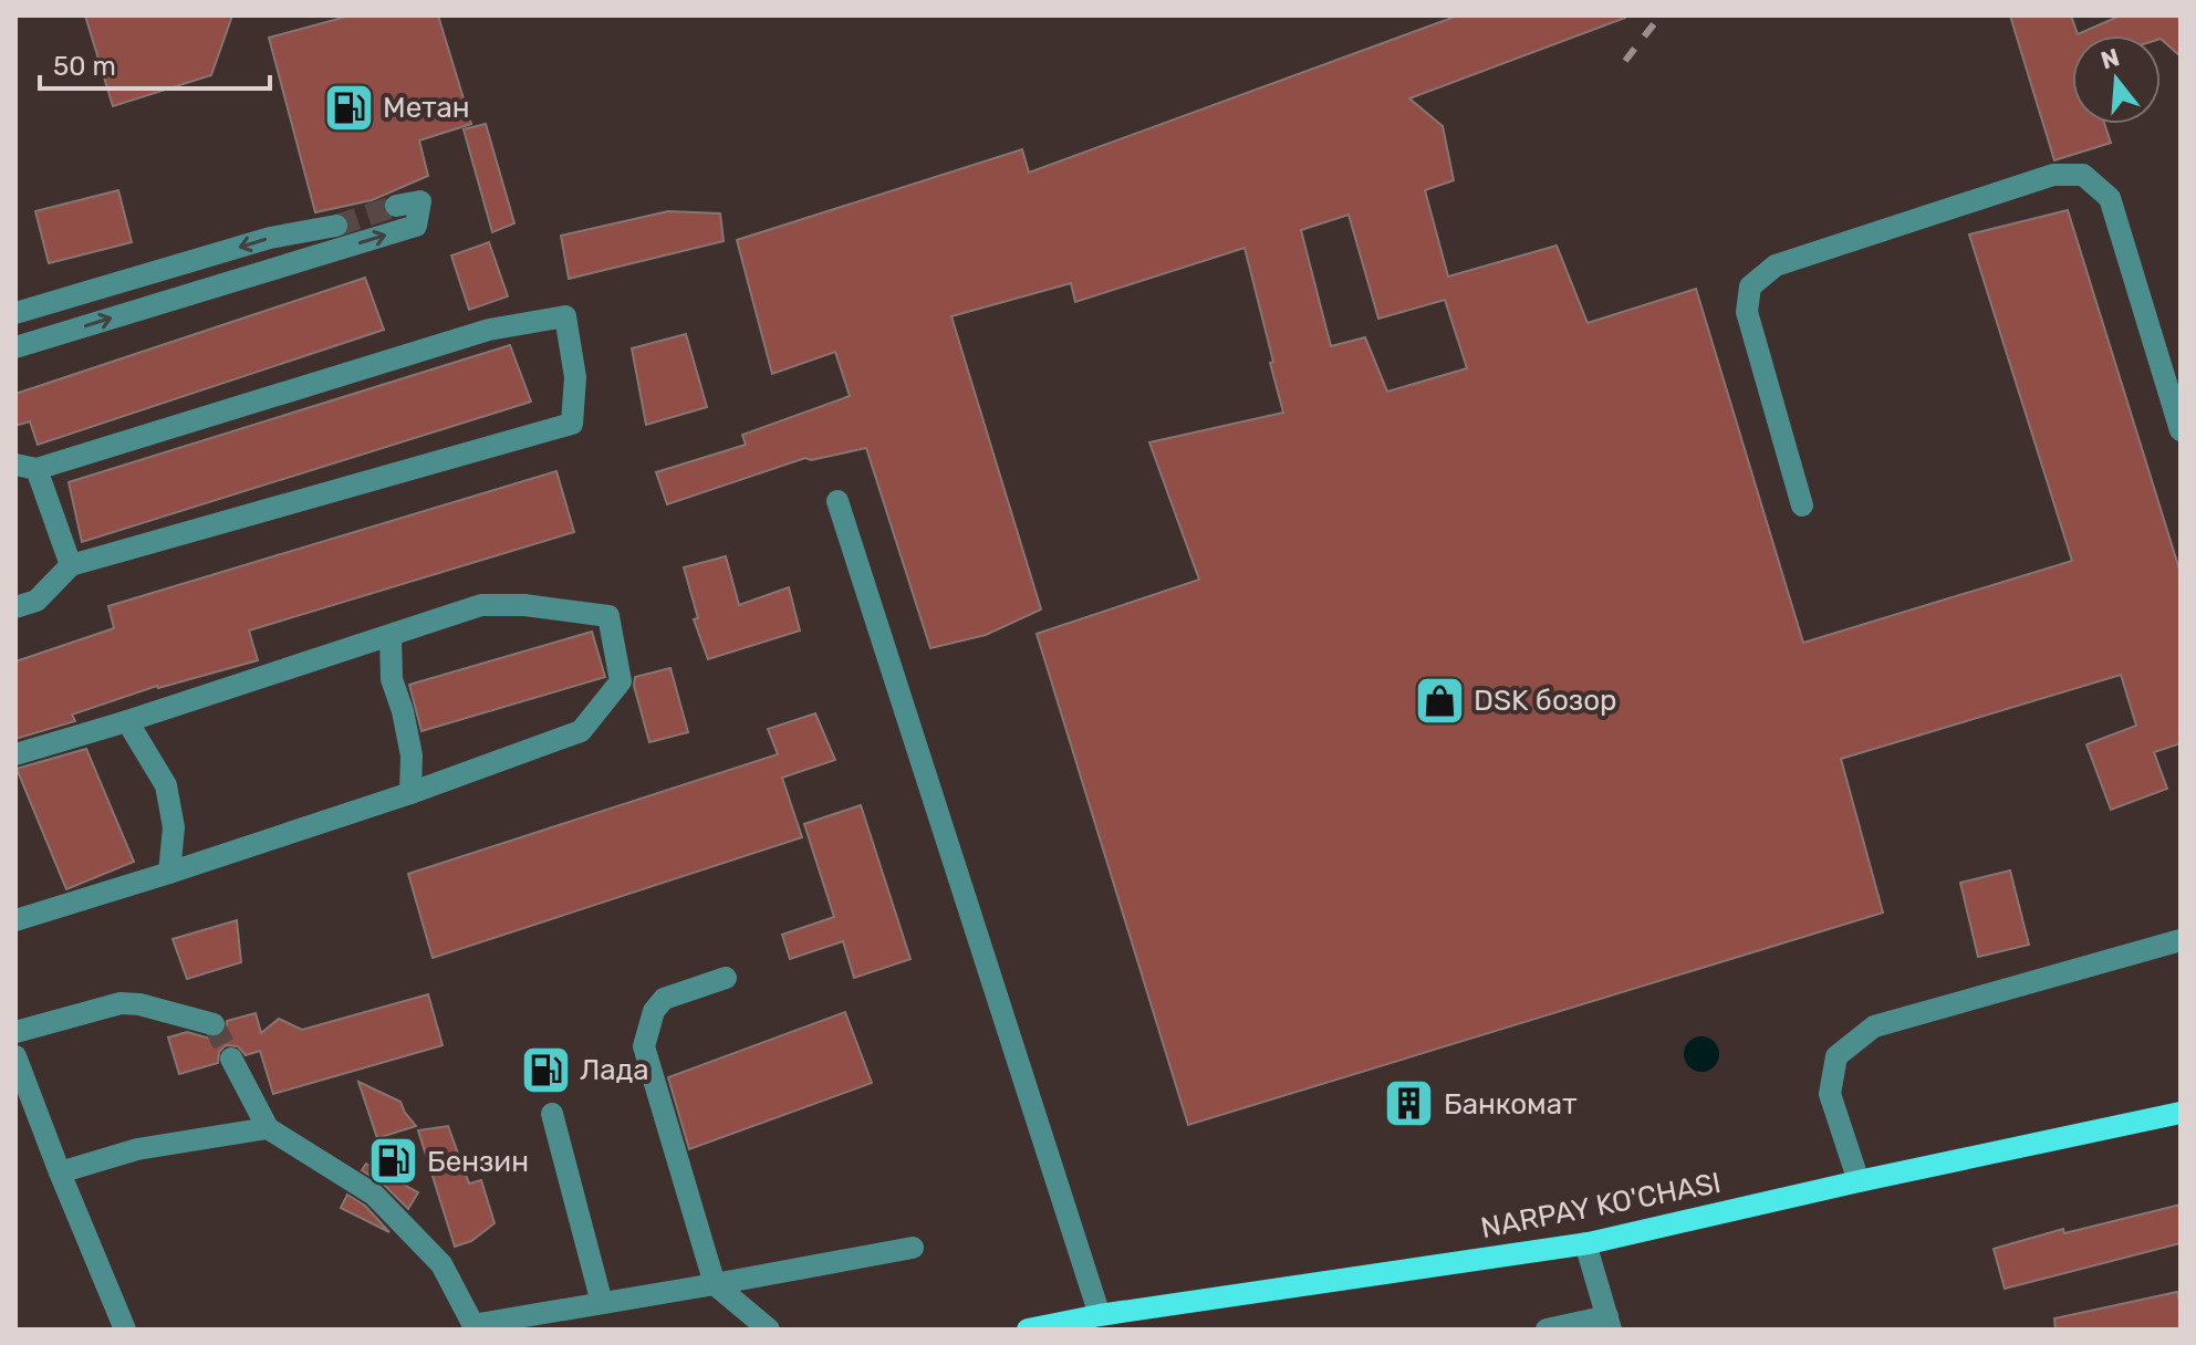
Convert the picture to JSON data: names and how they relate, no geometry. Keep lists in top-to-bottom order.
{
  "streets": {
    "main road": ["NARPAY KO'CHASI"]
  },
  "places": {
    "fuel station": ["Метан", "Лада", "Бензин"],
    "shop": ["DSK бозор"],
    "building": ["Банкомат"]
  },
  "scale_bar": "50 m",
  "north": "top"
}
